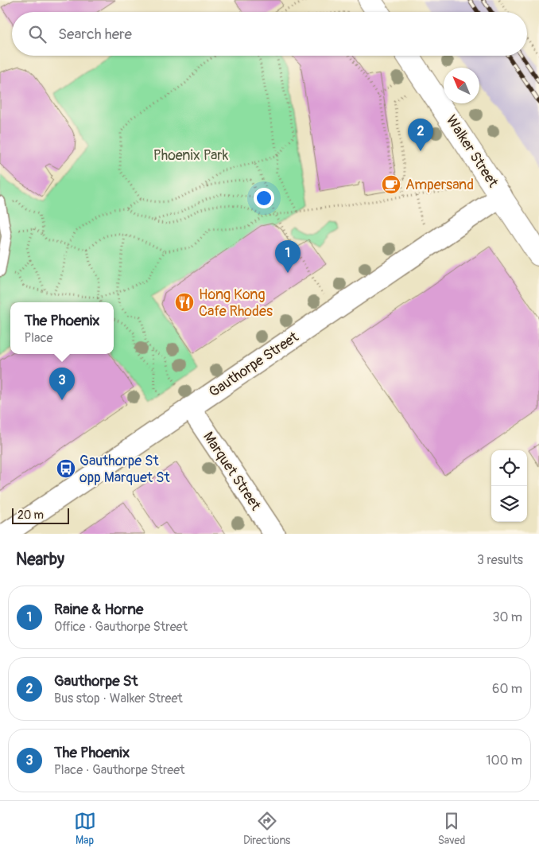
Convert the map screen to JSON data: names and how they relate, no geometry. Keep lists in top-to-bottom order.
{
  "streets": {
    "street": ["Walker Street", "Gauthorpe Street", "Marquet Street"]
  },
  "crossings": [
    ["Walker Street", "Gauthorpe Street"],
    ["Gauthorpe Street", "Marquet Street"]
  ],
  "parks": ["Phoenix Park"],
  "places": {
    "cafe": ["Ampersand"],
    "restaurant": ["Hong Kong Cafe Rhodes"],
    "bus stop": ["Gauthorpe St opp Marquet St"]
  },
  "scale_bar": "20 m",
  "north": "top left",
  "page": {
    "search": "Search here",
    "pins": ["2", "1", "3"],
    "popup": ["The Phoenix", "Place"],
    "scale": "20 m",
    "heading": ["Nearby", "3 results"],
    "list": [
      {
        "mark": "1",
        "name": "Raine & Horne",
        "note": "Office · Gauthorpe Street",
        "value": "30 m"
      },
      {
        "mark": "2",
        "name": "Gauthorpe St",
        "note": "Bus stop · Walker Street",
        "value": "60 m"
      },
      {
        "mark": "3",
        "name": "The Phoenix",
        "note": "Place · Gauthorpe Street",
        "value": "100 m"
      }
    ],
    "nav": ["Map", "Directions", "Saved"]
  }
}
